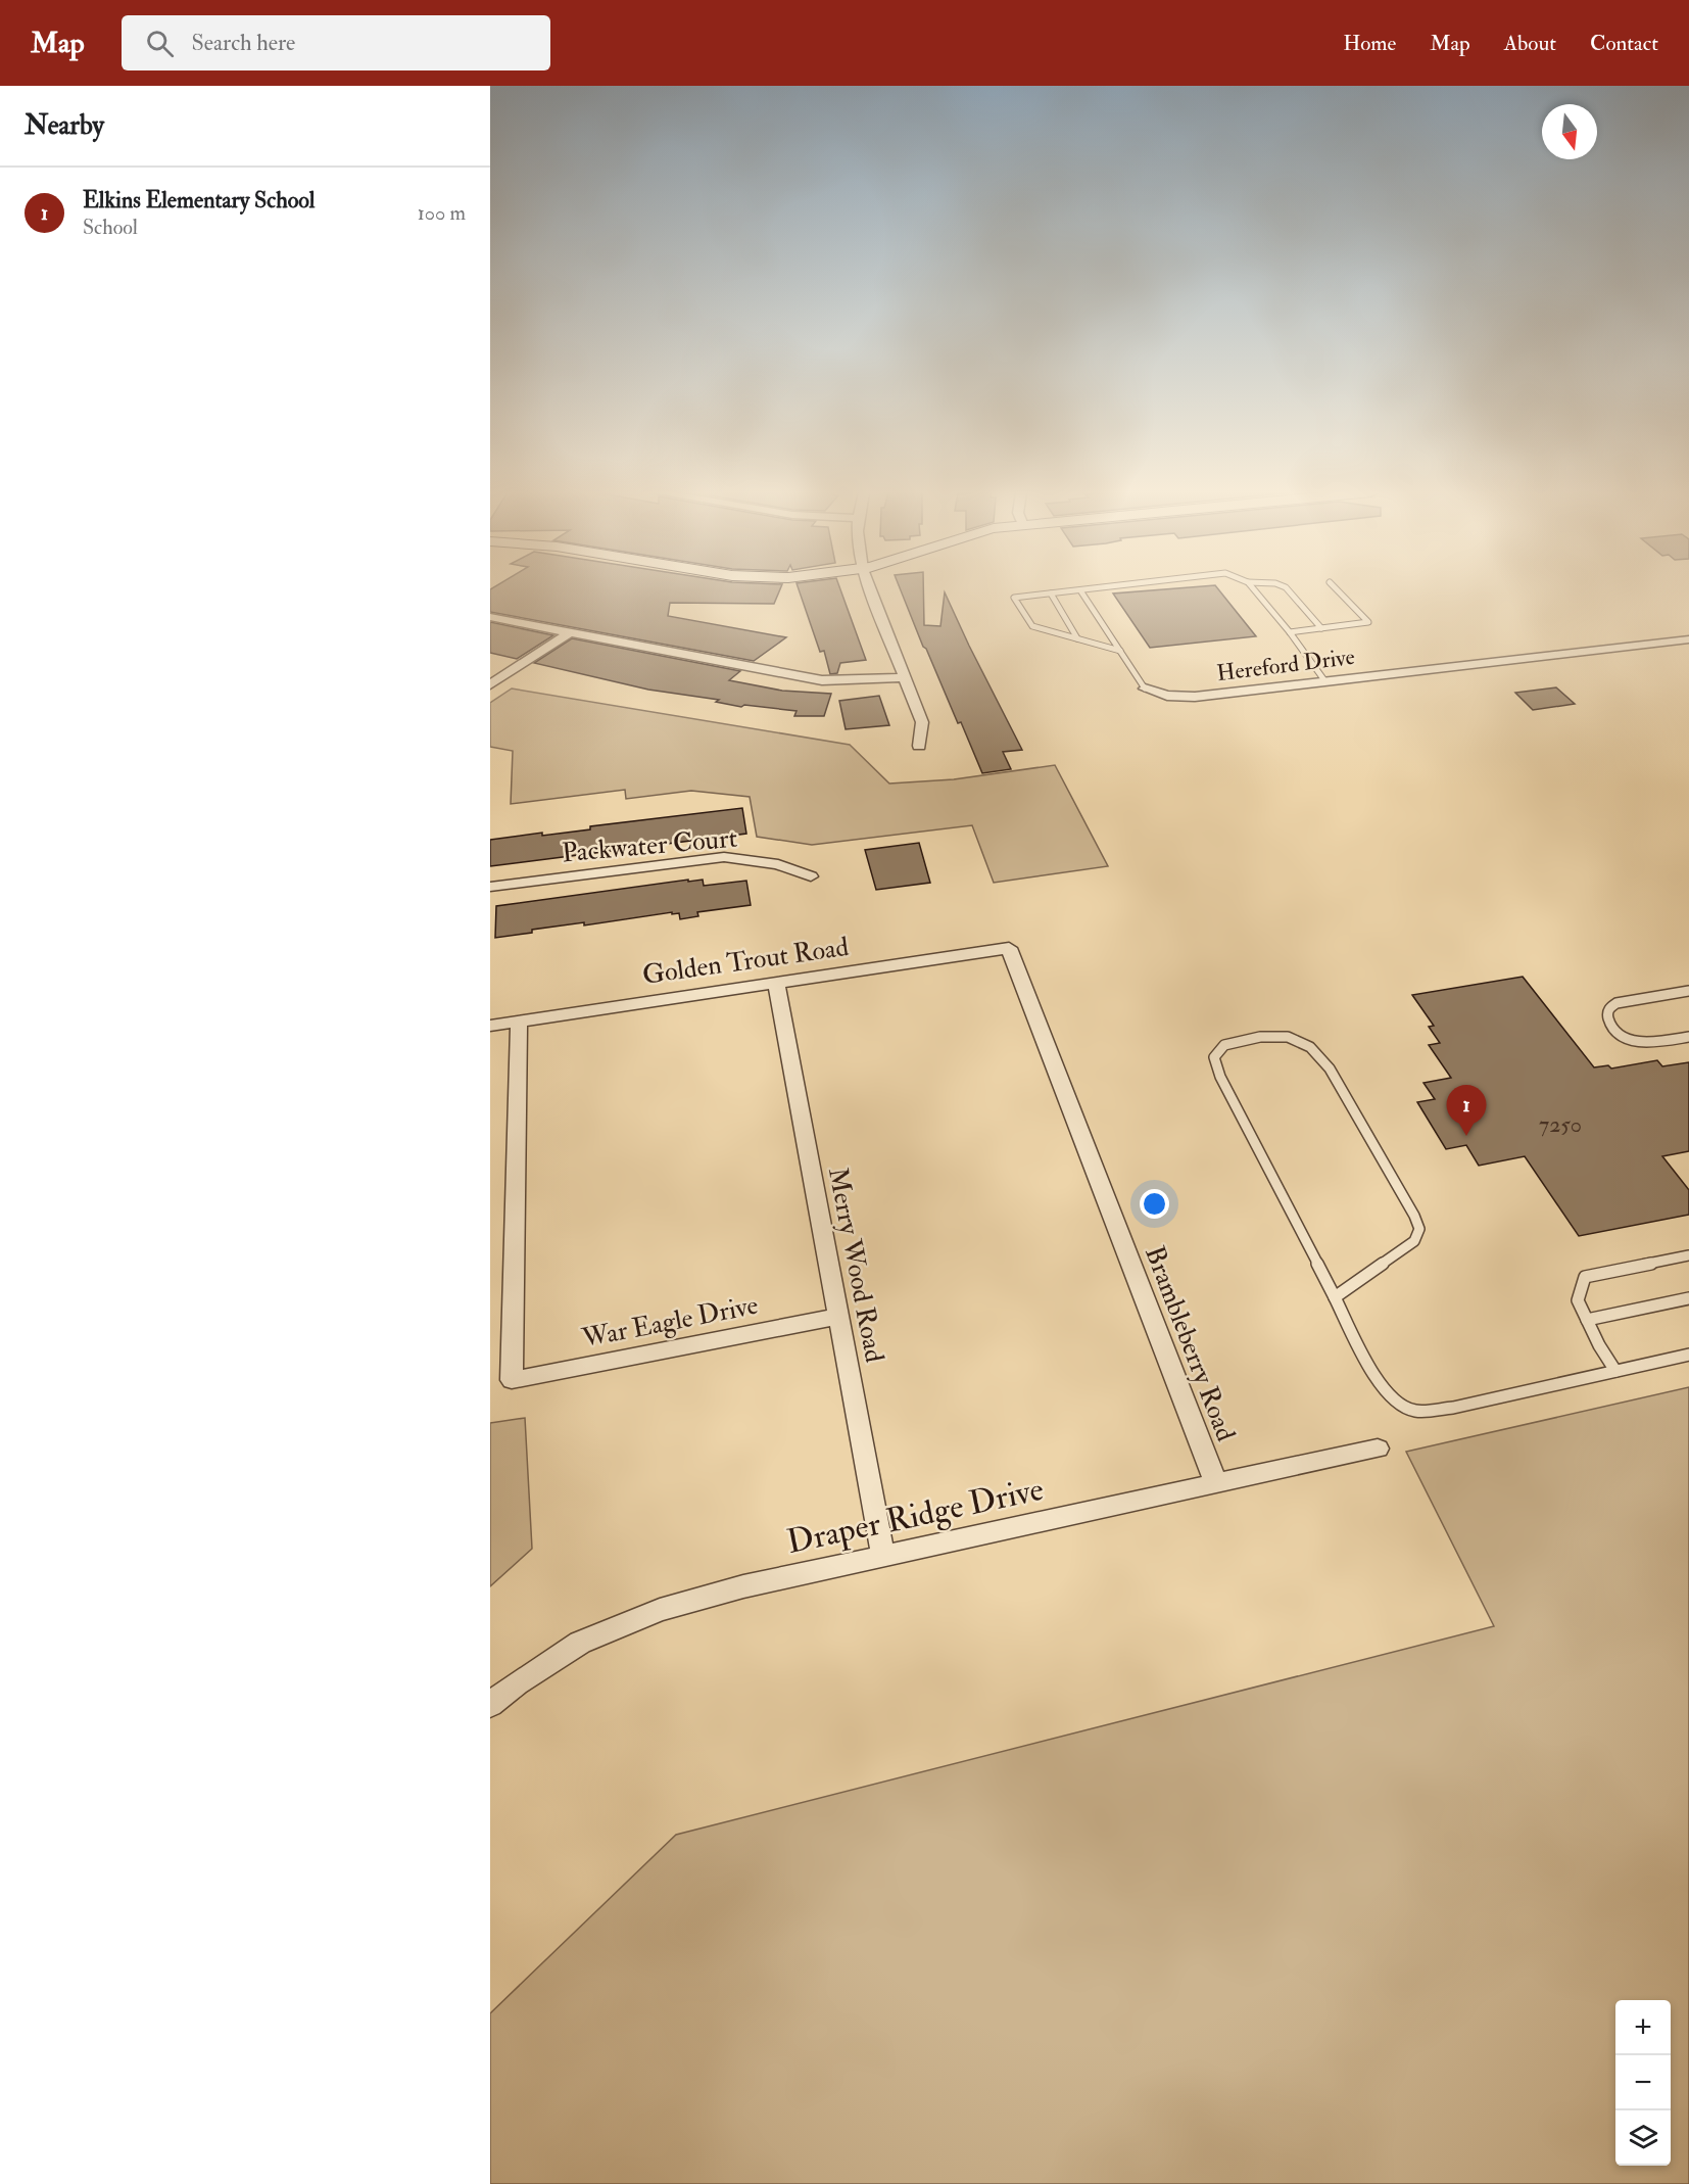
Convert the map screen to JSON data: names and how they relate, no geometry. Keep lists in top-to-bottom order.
{
  "streets": {
    "street": [
      "Hereford Drive",
      "Packwater Court",
      "Golden Trout Road",
      "Merry Wood Road",
      "War Eagle Drive",
      "Brambleberry Road",
      "Draper Ridge Drive"
    ]
  },
  "crossings": [
    ["Golden Trout Road", "Merry Wood Road"],
    ["Golden Trout Road", "War Eagle Drive"],
    ["Golden Trout Road", "Brambleberry Road"],
    ["Merry Wood Road", "War Eagle Drive"],
    ["Merry Wood Road", "Draper Ridge Drive"],
    ["Brambleberry Road", "Draper Ridge Drive"]
  ],
  "house_numbers": ["7250"],
  "north": "bottom",
  "page": {
    "header": "Map",
    "search": "Search here",
    "nav": [
      "Home",
      "Map",
      "About",
      "Contact"
    ],
    "heading": "Nearby",
    "list": [
      {
        "mark": "1",
        "name": "Elkins Elementary School",
        "note": "School",
        "value": "100 m"
      }
    ],
    "pins": "1",
    "map_buttons": ["+", "−"]
  }
}
